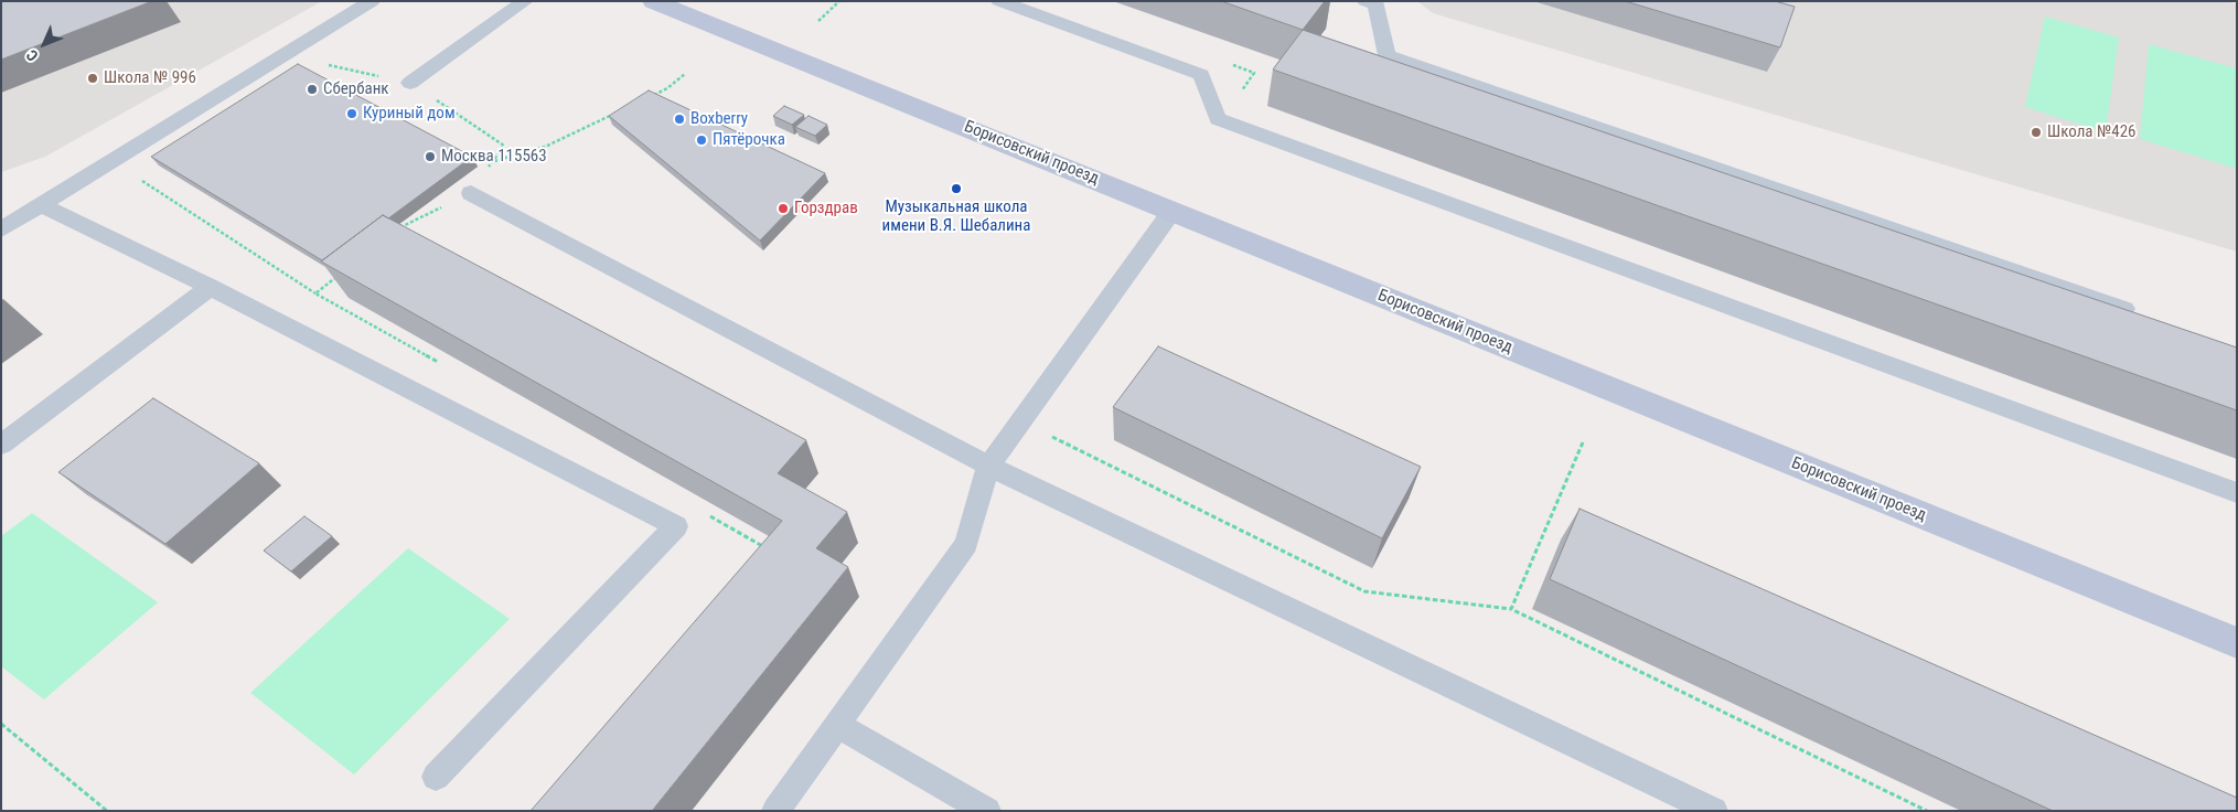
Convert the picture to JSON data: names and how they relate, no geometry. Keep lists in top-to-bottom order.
{
  "streets": {
    "street": ["Борисовский проезд"]
  },
  "places": [
    "Школа № 996",
    "Сбербанк",
    "Куриный дом",
    "Boxberry",
    "Школа №426",
    "Пятёрочка",
    "Москва 115563",
    "Музыкальная школа имени В.Я. Шебалина",
    "Горздрав"
  ],
  "north": "bottom left"
}
